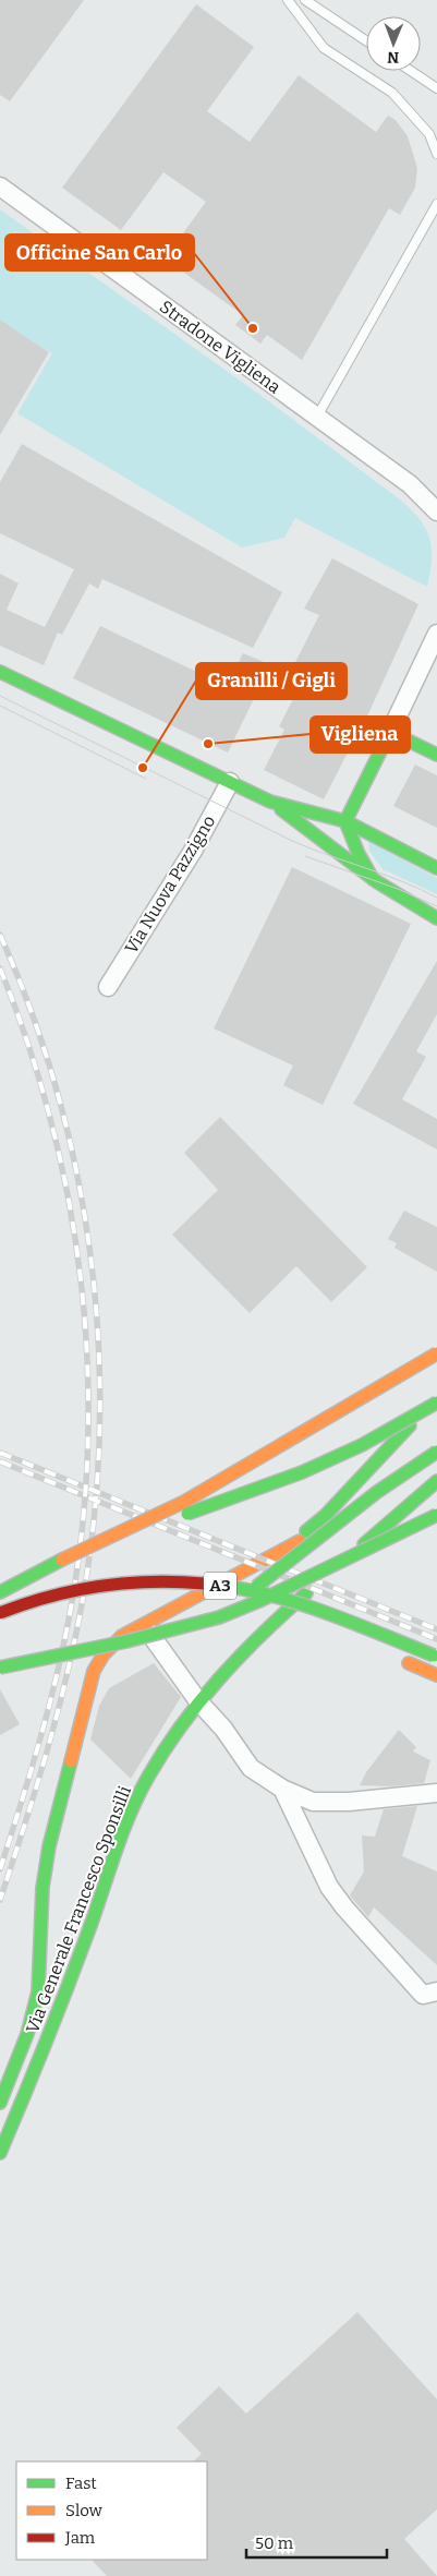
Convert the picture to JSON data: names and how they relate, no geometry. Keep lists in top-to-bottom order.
{
  "streets": {
    "main road": ["A3", "Via Generale Francesco Sponsilli"],
    "street": ["Stradone Vigliena", "Via Nuova Pazzigno"]
  },
  "places": ["Officine San Carlo", "Vigliena", "Granilli / Gigli"],
  "legend": ["Fast", "Slow", "Jam"],
  "scale_bar": "50 m",
  "north": "bottom"
}
